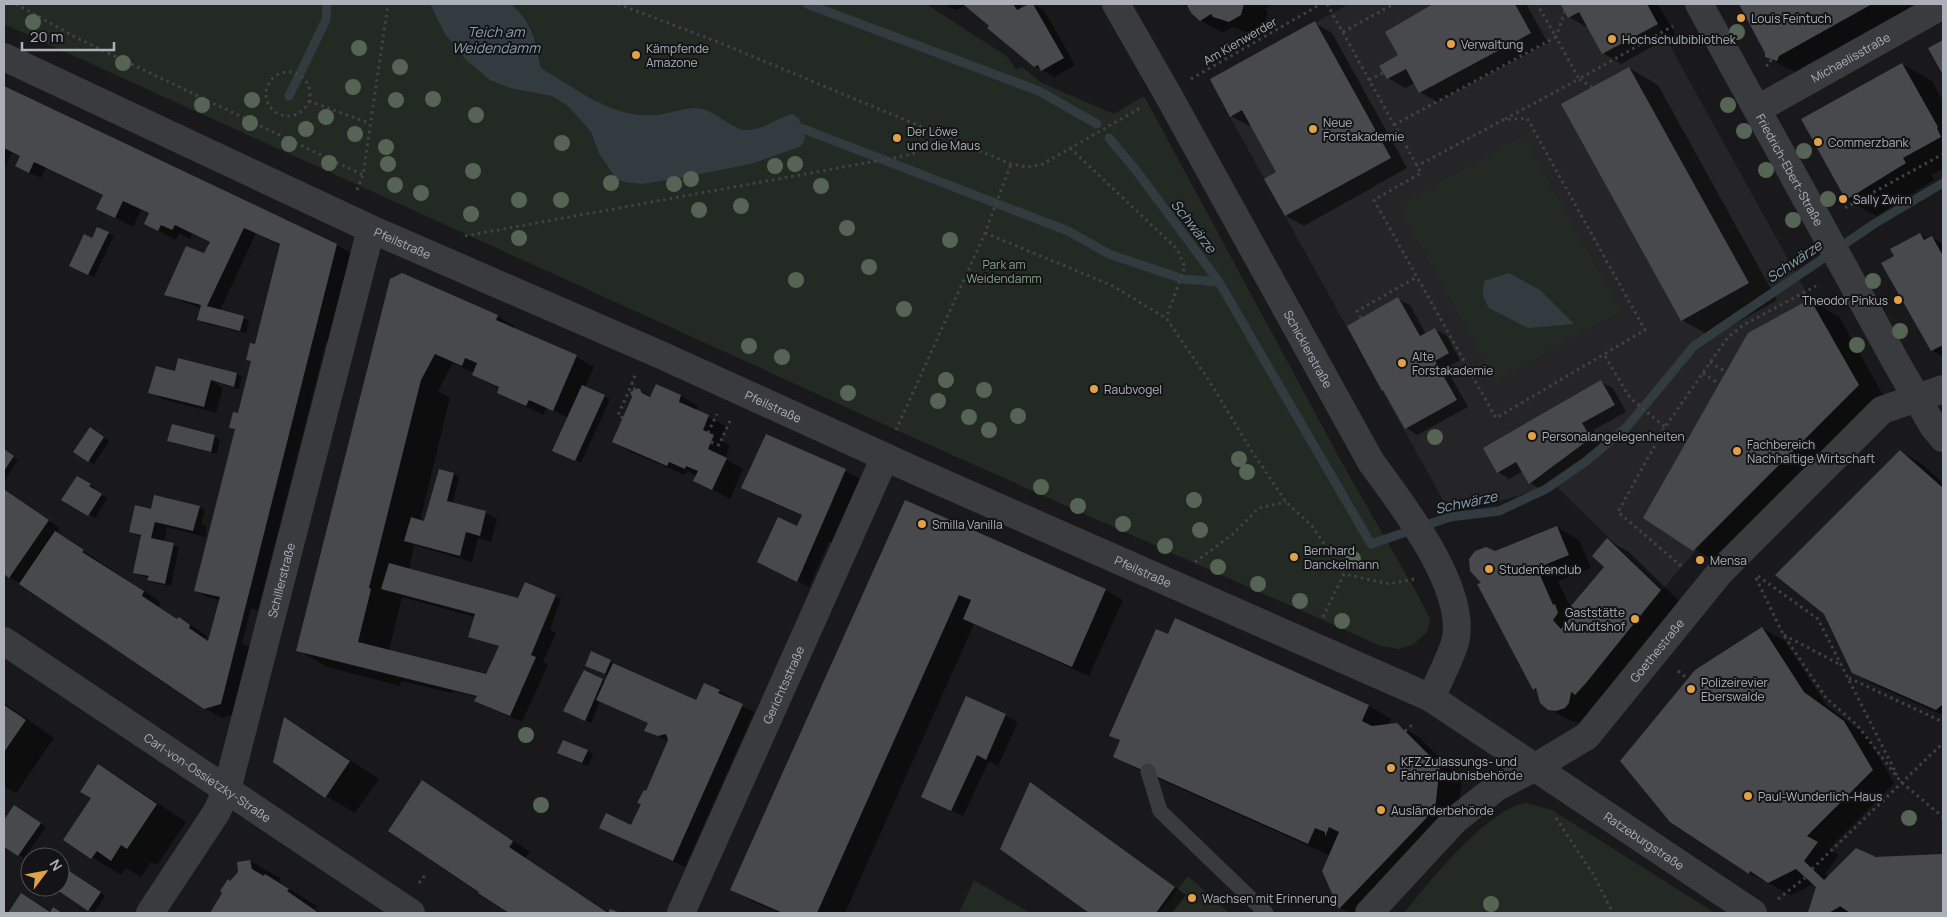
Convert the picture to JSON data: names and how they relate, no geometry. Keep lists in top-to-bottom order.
{
  "streets": {
    "street": [
      "Michaelisstraße",
      "Friedrich-Ebert-Straße",
      "Pfeilstraße",
      "Schicklerstraße",
      "Schillerstraße",
      "Goethestraße",
      "Gerichtsstraße",
      "Carl-von-Ossietzky-Straße",
      "Ratzeburgstraße"
    ],
    "path": ["Am Kienwerder"]
  },
  "crossings": [
    ["Am Kienwerder", "Schicklerstraße"],
    ["Michaelisstraße", "Friedrich-Ebert-Straße"],
    ["Friedrich-Ebert-Straße", "Goethestraße"],
    ["Pfeilstraße", "Schicklerstraße"],
    ["Pfeilstraße", "Schillerstraße"],
    ["Pfeilstraße", "Goethestraße"],
    ["Pfeilstraße", "Gerichtsstraße"],
    ["Pfeilstraße", "Ratzeburgstraße"],
    ["Schillerstraße", "Carl-von-Ossietzky-Straße"],
    ["Goethestraße", "Ratzeburgstraße"]
  ],
  "water": ["Teich am Weidendamm", "Schwärze"],
  "parks": ["Park am Weidendamm"],
  "places": [
    "Louis Feintuch",
    "Hochschulbibliothek",
    "Verwaltung",
    "Kämpfende Amazone",
    "Neue Forstakademie",
    "Der Löwe und die Maus",
    "Commerzbank",
    "Sally Zwirn",
    "Theodor Pinkus",
    "Alte Forstakademie",
    "Raubvogel",
    "Personalangelegenheiten",
    "Fachbereich Nachhaltige Wirtschaft",
    "Smilla Vanilla",
    "Bernhard Danckelmann",
    "Mensa",
    "Studentenclub",
    "Gaststätte Mundtshof",
    "Polizeirevier Eberswalde",
    "KFZ Zulassungs- und Fahrerlaubnisbehörde",
    "Paul-Wunderlich-Haus",
    "Ausländerbehörde",
    "Wachsen mit Erinnerung"
  ],
  "scale_bar": "20 m",
  "north": "top right"
}
